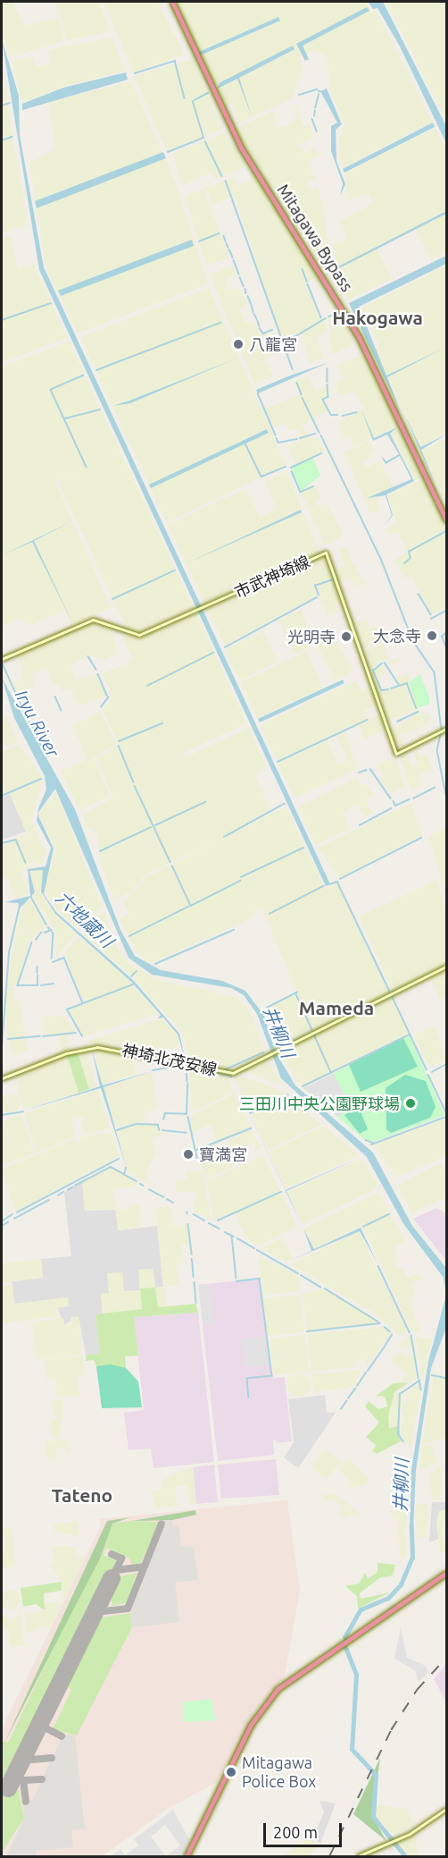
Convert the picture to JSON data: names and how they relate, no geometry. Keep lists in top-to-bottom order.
{
  "streets": {
    "highway": ["Mitagawa Bypass"],
    "main road": ["市武神埼線", "神埼北茂安線"]
  },
  "districts": ["Hakogawa", "Mameda", "Tateno"],
  "water": ["Iryu River", "六地蔵川", "井柳川"],
  "places": [
    "八龍宮",
    "大念寺",
    "光明寺",
    "三田川中央公園野球場",
    "寶満宮",
    "Mitagawa Police Box"
  ],
  "scale_bar": "200 m"
}
